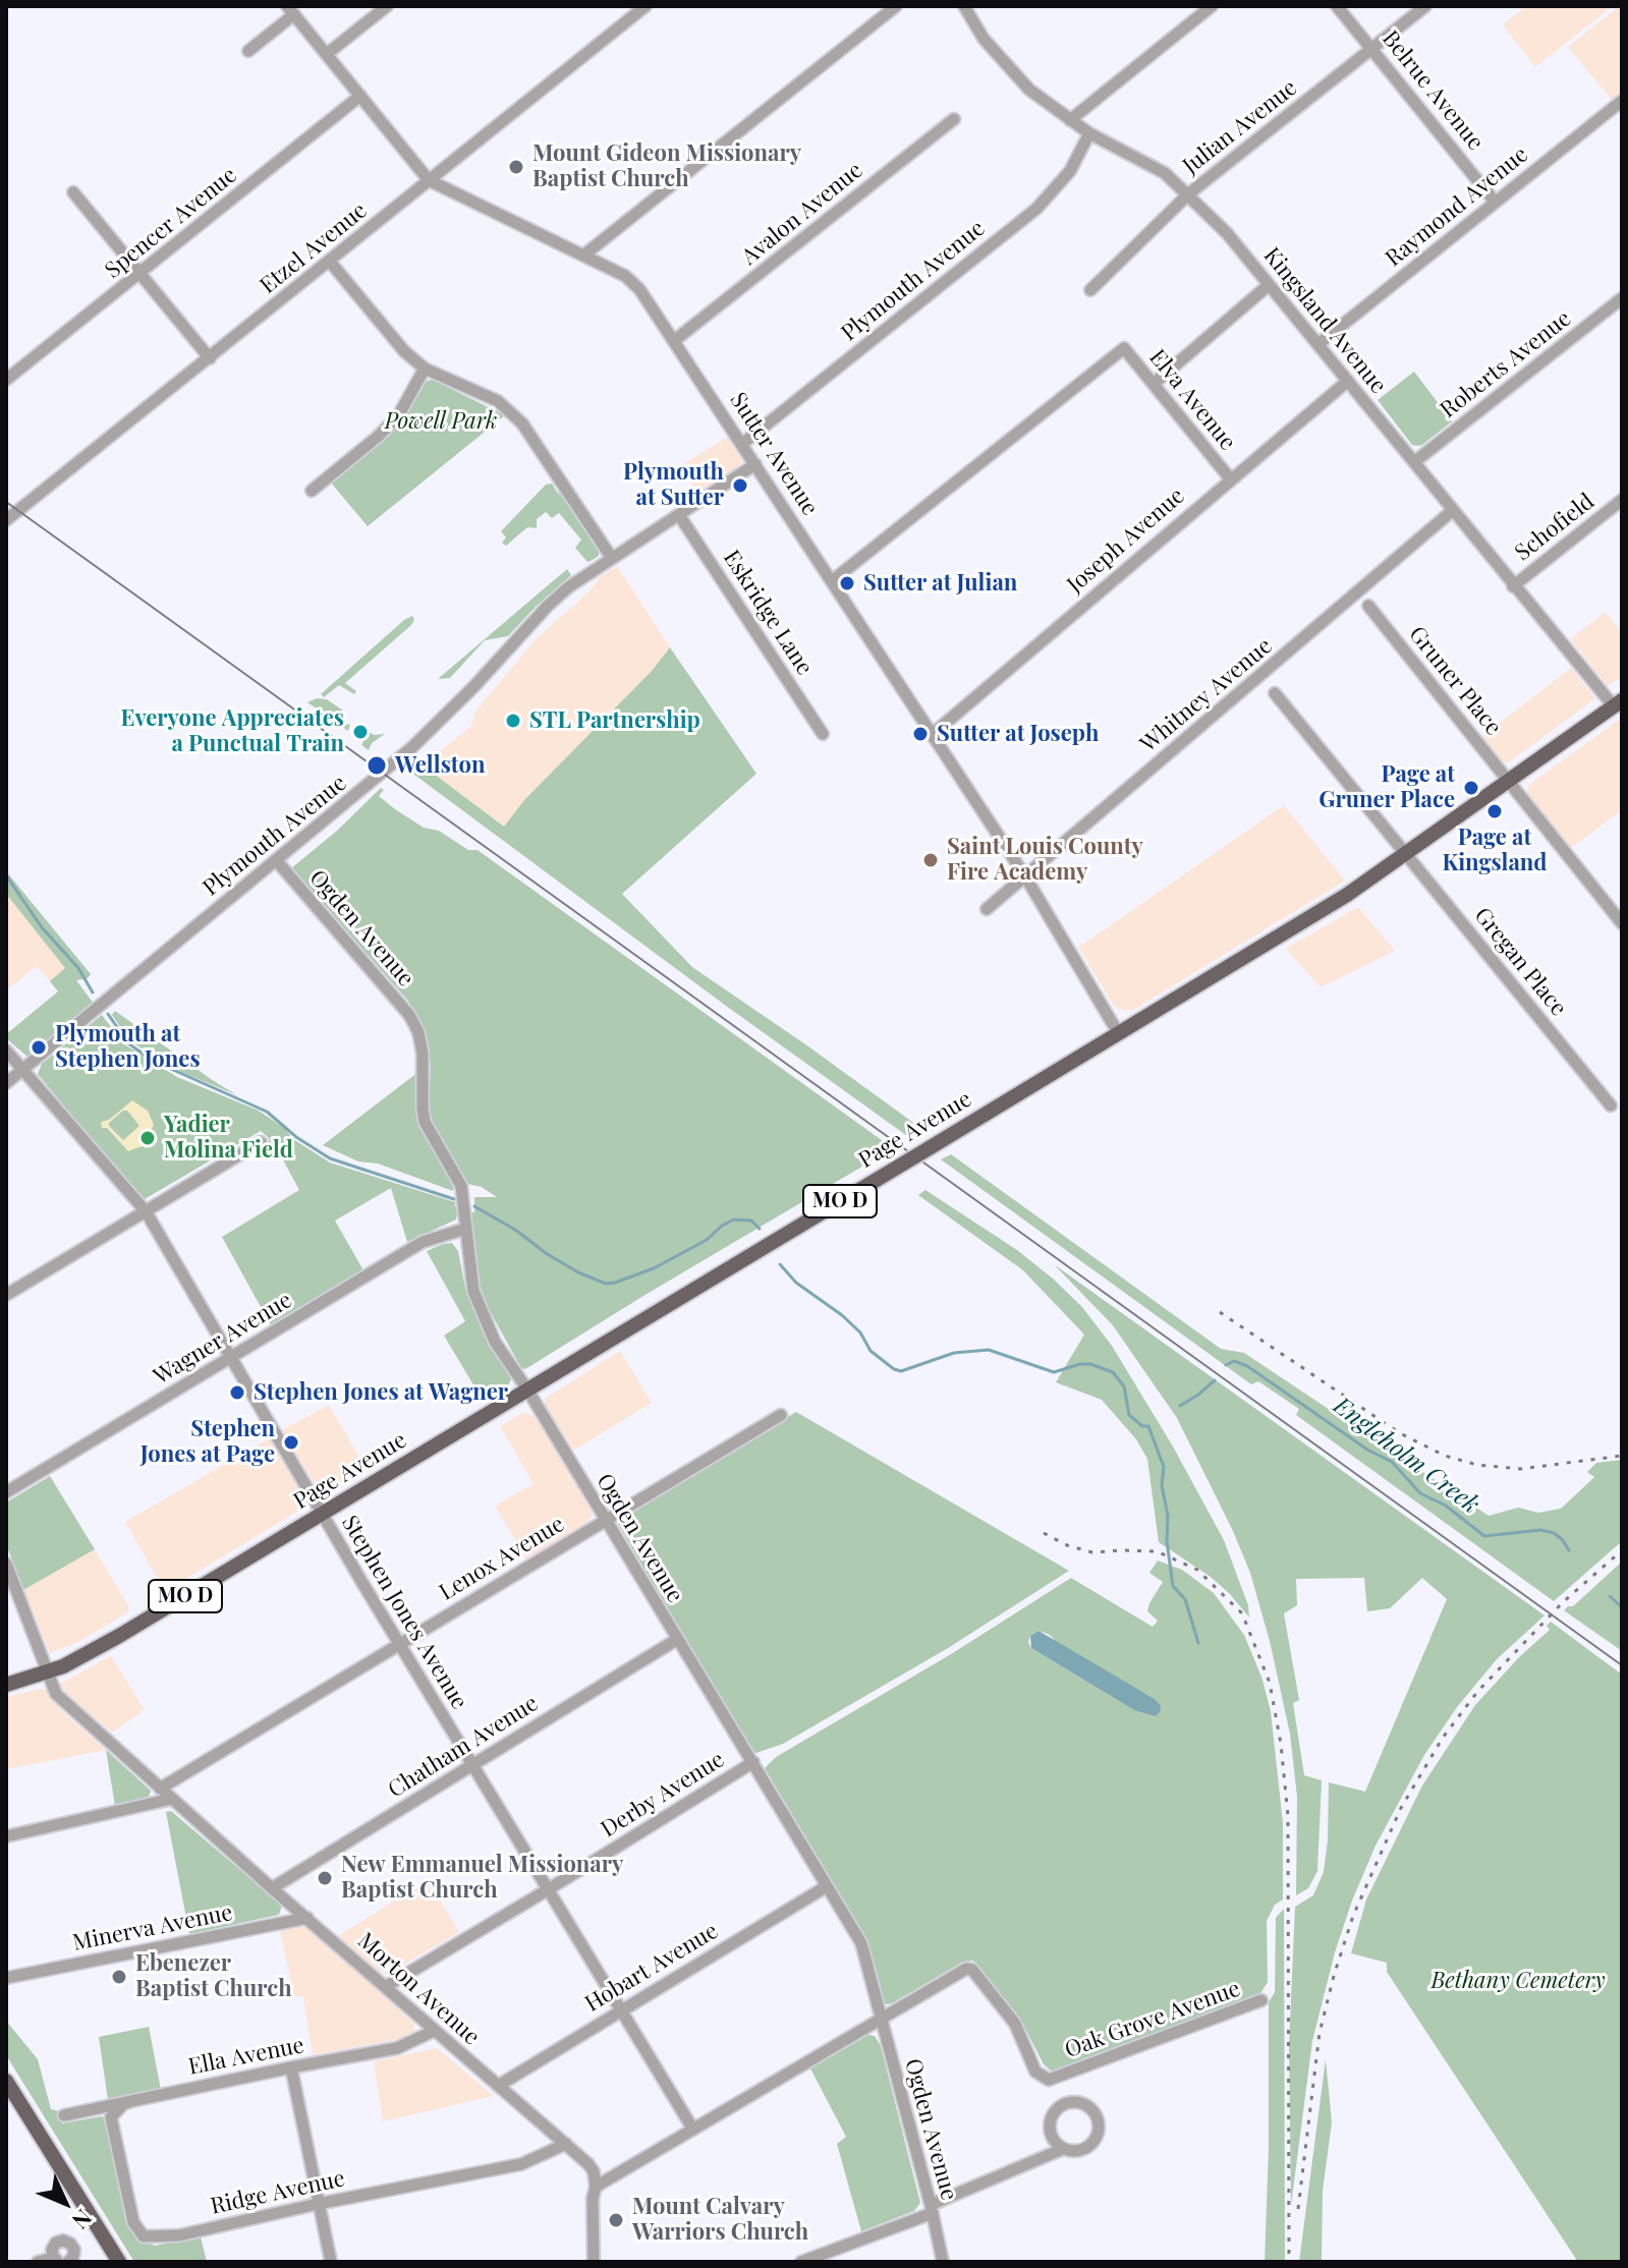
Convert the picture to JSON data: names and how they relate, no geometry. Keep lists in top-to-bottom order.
{
  "streets": {
    "main road": ["Page Avenue", "MO D"],
    "street": [
      "Belrue Avenue",
      "Julian Avenue",
      "Raymond Avenue",
      "Avalon Avenue",
      "Spencer Avenue",
      "Etzel Avenue",
      "Plymouth Avenue",
      "Kingsland Avenue",
      "Roberts Avenue",
      "Elva Avenue",
      "Sutter Avenue",
      "Schofield",
      "Joseph Avenue",
      "Eskridge Lane",
      "Gruner Place",
      "Whitney Avenue",
      "Ogden Avenue",
      "Gregan Place",
      "Wagner Avenue",
      "Lenox Avenue",
      "Stephen Jones Avenue",
      "Chatham Avenue",
      "Derby Avenue",
      "Minerva Avenue",
      "Hobart Avenue",
      "Morton Avenue",
      "Oak Grove Avenue",
      "Ella Avenue",
      "Ridge Avenue"
    ]
  },
  "crossings": [
    ["Belrue Avenue", "Julian Avenue"],
    ["Belrue Avenue", "Raymond Avenue"],
    ["Julian Avenue", "Kingsland Avenue"],
    ["Raymond Avenue", "Kingsland Avenue"],
    ["Avalon Avenue", "Sutter Avenue"],
    ["Spencer Avenue", "Sutter Avenue"],
    ["Etzel Avenue", "Sutter Avenue"],
    ["Plymouth Avenue", "Kingsland Avenue"],
    ["Plymouth Avenue", "Sutter Avenue"],
    ["Plymouth Avenue", "Eskridge Lane"],
    ["Plymouth Avenue", "Ogden Avenue"],
    ["Plymouth Avenue", "Stephen Jones Avenue"],
    ["Kingsland Avenue", "Roberts Avenue"],
    ["Kingsland Avenue", "Schofield"],
    ["Kingsland Avenue", "Joseph Avenue"],
    ["Kingsland Avenue", "Whitney Avenue"],
    ["Kingsland Avenue", "Page Avenue"],
    ["Elva Avenue", "Sutter Avenue"],
    ["Elva Avenue", "Joseph Avenue"],
    ["Sutter Avenue", "Joseph Avenue"],
    ["Sutter Avenue", "Whitney Avenue"],
    ["Sutter Avenue", "Page Avenue"],
    ["Gruner Place", "Page Avenue"],
    ["Ogden Avenue", "Page Avenue"],
    ["Ogden Avenue", "Wagner Avenue"],
    ["Ogden Avenue", "Lenox Avenue"],
    ["Ogden Avenue", "Chatham Avenue"],
    ["Ogden Avenue", "Derby Avenue"],
    ["Ogden Avenue", "Hobart Avenue"],
    ["Ogden Avenue", "Oak Grove Avenue"],
    ["Gregan Place", "Page Avenue"],
    ["Page Avenue", "MO D"],
    ["Page Avenue", "Stephen Jones Avenue"],
    ["Page Avenue", "Morton Avenue"],
    ["MO D", "Morton Avenue"],
    ["Wagner Avenue", "Stephen Jones Avenue"],
    ["Lenox Avenue", "Stephen Jones Avenue"],
    ["Lenox Avenue", "Morton Avenue"],
    ["Stephen Jones Avenue", "Chatham Avenue"],
    ["Stephen Jones Avenue", "Derby Avenue"],
    ["Stephen Jones Avenue", "Hobart Avenue"],
    ["Chatham Avenue", "Morton Avenue"],
    ["Derby Avenue", "Morton Avenue"],
    ["Minerva Avenue", "Morton Avenue"],
    ["Hobart Avenue", "Morton Avenue"],
    ["Morton Avenue", "Ella Avenue"],
    ["Morton Avenue", "Ridge Avenue"],
    ["Ella Avenue", "Ridge Avenue"]
  ],
  "water": ["Engleholm Creek"],
  "parks": ["Powell Park", "Bethany Cemetery"],
  "places": [
    "Mount Gideon Missionary Baptist Church",
    "Plymouth at Sutter",
    "Sutter at Julian",
    "STL Partnership",
    "Everyone Appreciates a Punctual Train",
    "Sutter at Joseph",
    "Wellston",
    "Page at Gruner Place",
    "Page at Kingsland",
    "Saint Louis County Fire Academy",
    "Plymouth at Stephen Jones",
    "Yadier Molina Field",
    "Stephen Jones at Wagner",
    "Stephen Jones at Page",
    "New Emmanuel Missionary Baptist Church",
    "Ebenezer Baptist Church",
    "Mount Calvary Warriors Church"
  ],
  "north": "bottom right"
}
